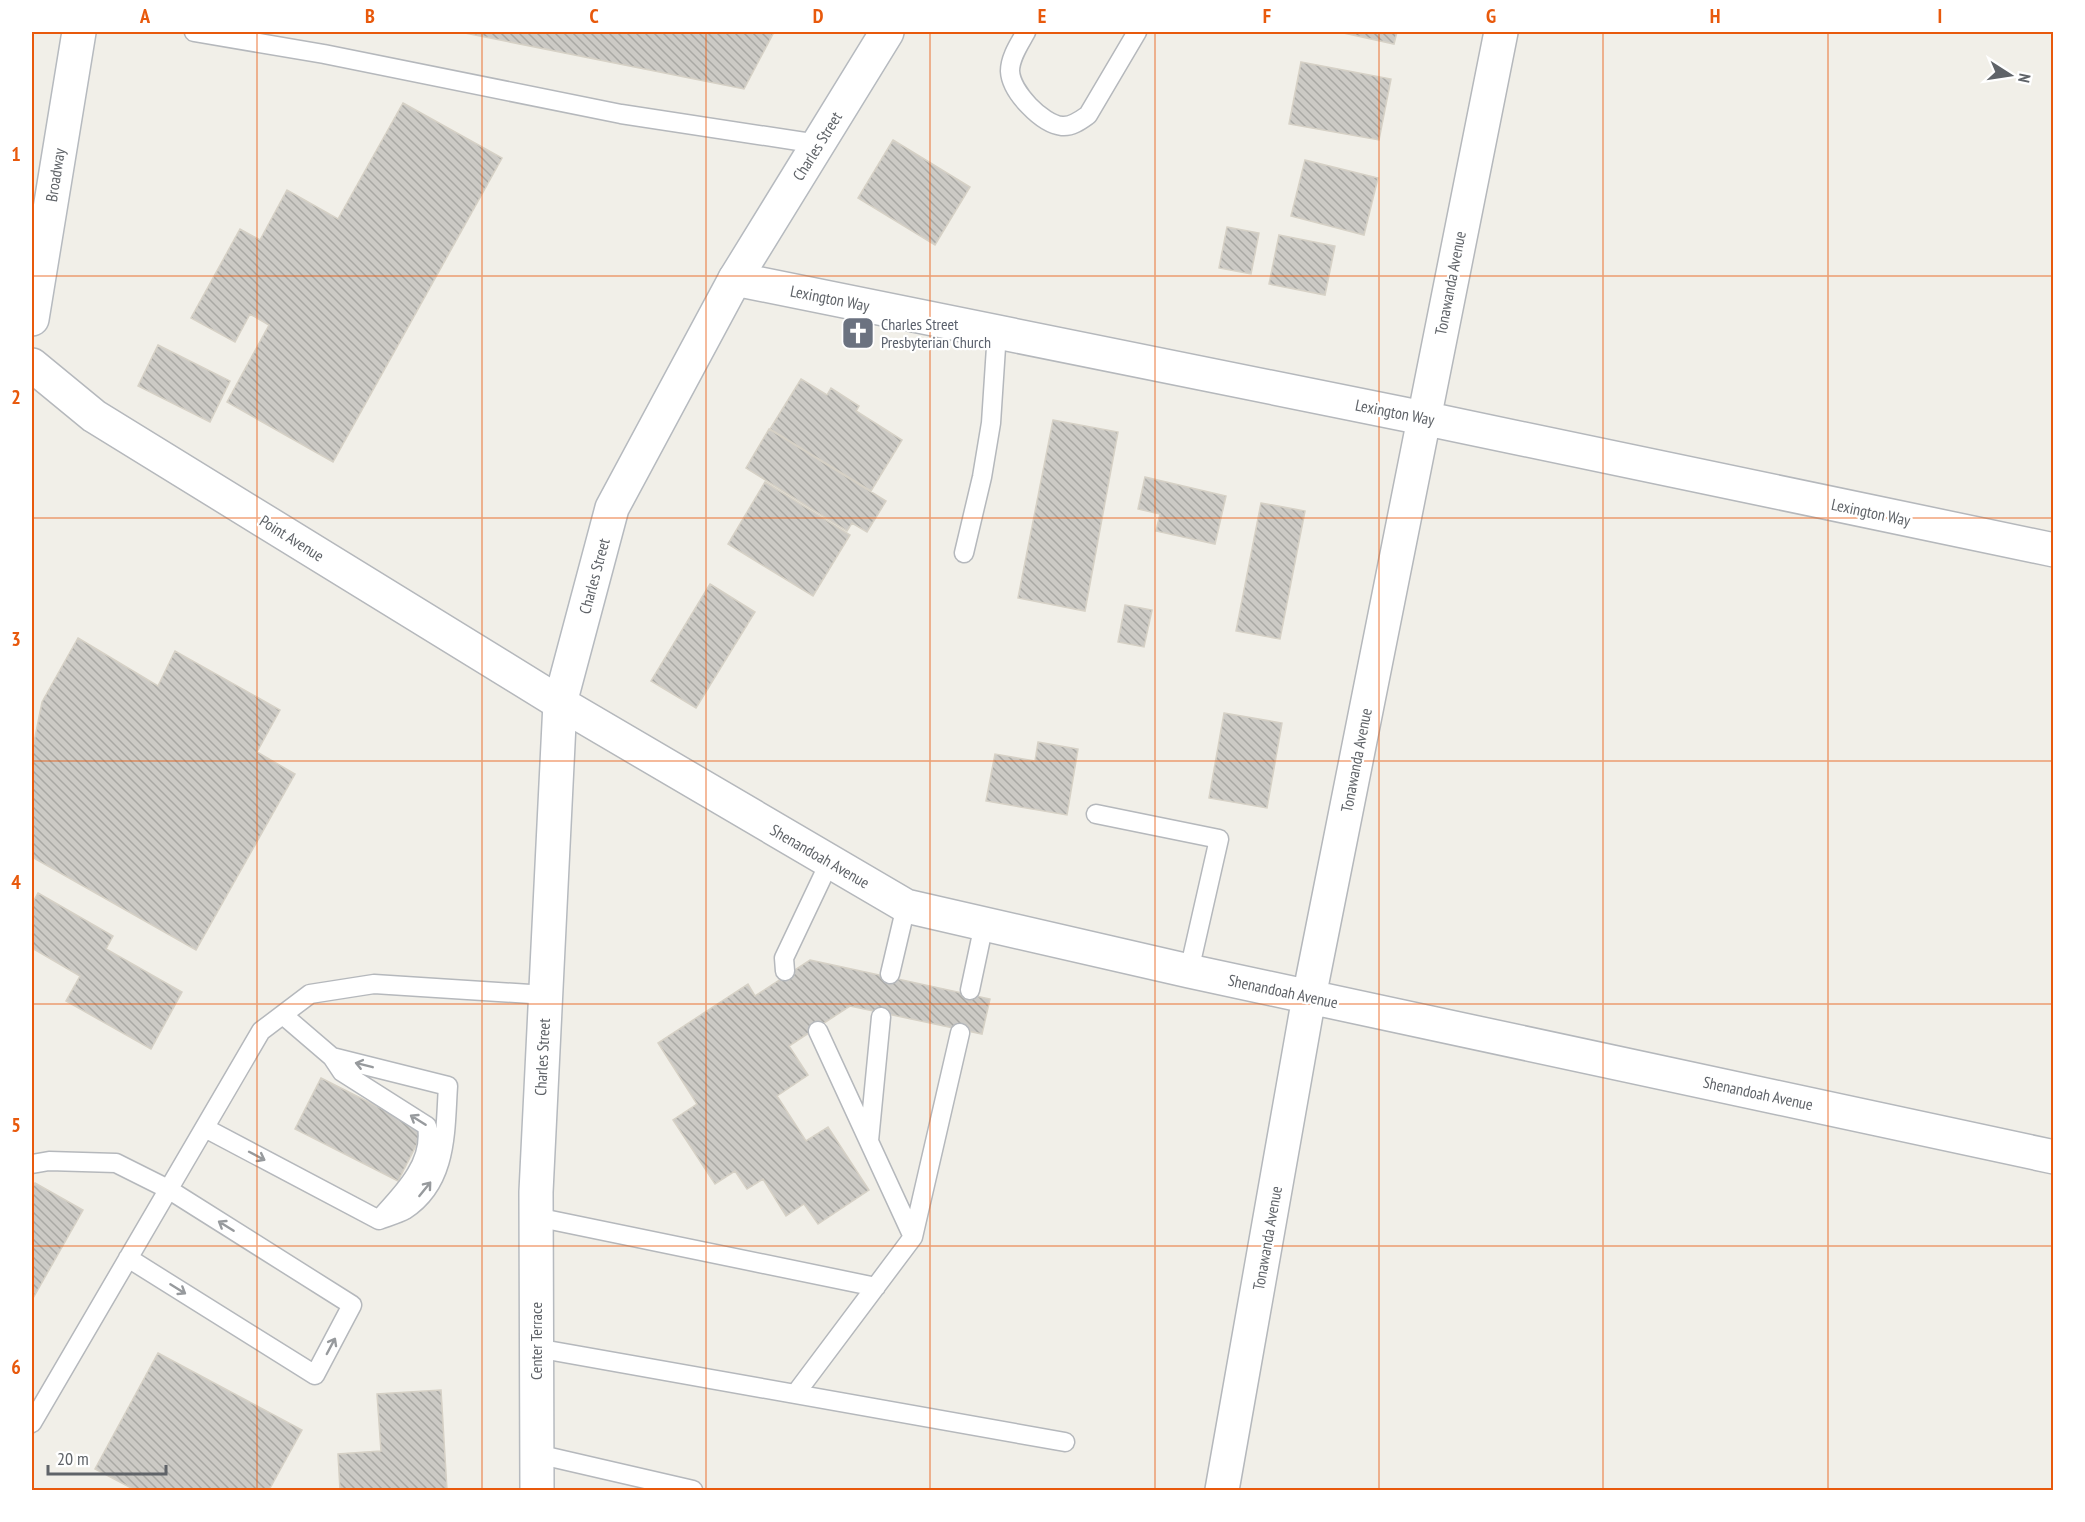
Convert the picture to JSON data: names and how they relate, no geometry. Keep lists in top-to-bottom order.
{
  "streets": {
    "street": [
      "Charles Street",
      "Broadway",
      "Tonawanda Avenue",
      "Lexington Way",
      "Point Avenue",
      "Shenandoah Avenue",
      "Center Terrace"
    ]
  },
  "crossings": [
    ["Charles Street", "Lexington Way"],
    ["Charles Street", "Point Avenue"],
    ["Charles Street", "Shenandoah Avenue"],
    ["Charles Street", "Center Terrace"],
    ["Tonawanda Avenue", "Lexington Way"],
    ["Tonawanda Avenue", "Shenandoah Avenue"],
    ["Point Avenue", "Shenandoah Avenue"]
  ],
  "places": {
    "church": ["Charles Street Presbyterian Church"]
  },
  "scale_bar": "20 m",
  "north": "right",
  "grid": {
    "columns": [
      "A",
      "B",
      "C",
      "D",
      "E",
      "F",
      "G",
      "H",
      "I"
    ],
    "rows": [
      "1",
      "2",
      "3",
      "4",
      "5",
      "6"
    ]
  }
}
